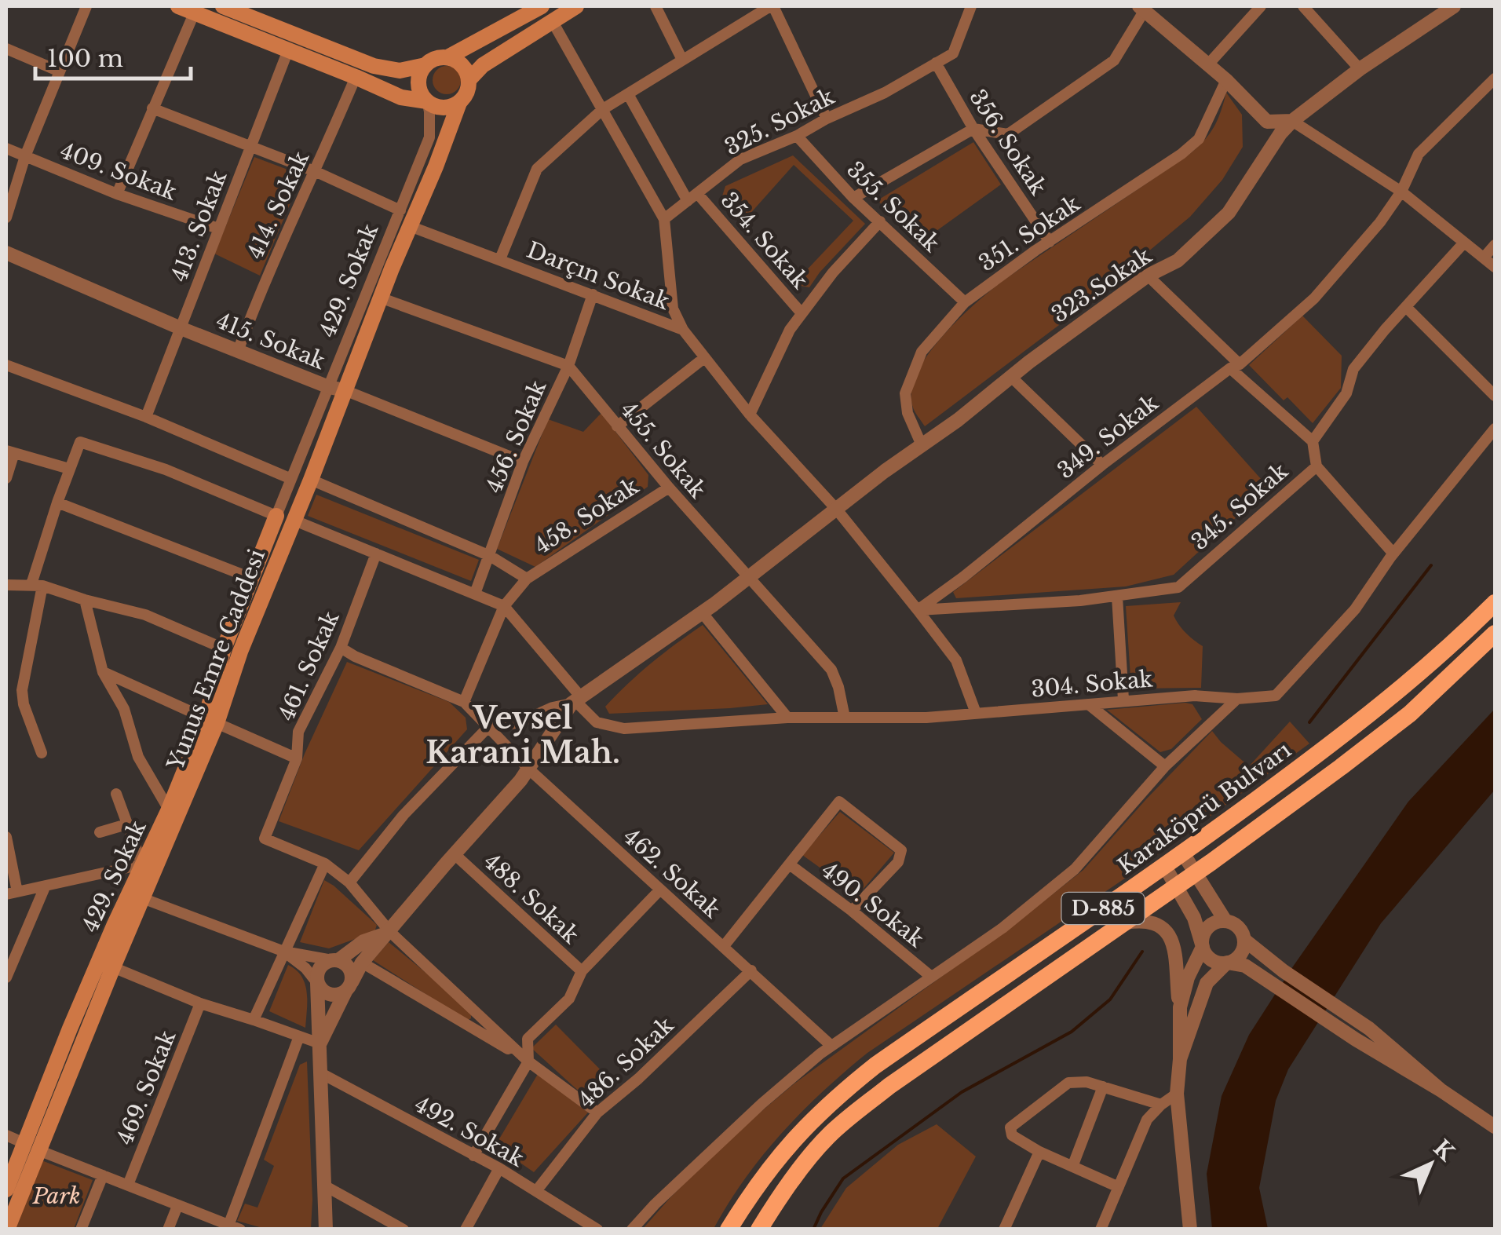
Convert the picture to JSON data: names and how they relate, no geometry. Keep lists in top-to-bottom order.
{
  "streets": {
    "highway": ["Karaköprü Bulvarı", "D-885"],
    "main road": ["429. Sokak", "Yunus Emre Caddesi"],
    "street": [
      "325. Sokak",
      "356. Sokak",
      "409. Sokak",
      "414. Sokak",
      "355. Sokak",
      "413. Sokak",
      "351. Sokak",
      "354. Sokak",
      "Darçın Sokak",
      "323.Sokak",
      "415. Sokak",
      "456. Sokak",
      "349. Sokak",
      "455. Sokak",
      "345. Sokak",
      "458. Sokak",
      "461. Sokak",
      "304. Sokak",
      "462. Sokak",
      "488. Sokak",
      "490. Sokak",
      "486. Sokak",
      "469. Sokak",
      "492. Sokak"
    ]
  },
  "crossings": [
    ["325. Sokak", "356. Sokak"],
    ["325. Sokak", "355. Sokak"],
    ["325. Sokak", "354. Sokak"],
    ["356. Sokak", "351. Sokak"],
    ["409. Sokak", "413. Sokak"],
    ["414. Sokak", "415. Sokak"],
    ["355. Sokak", "351. Sokak"],
    ["413. Sokak", "415. Sokak"],
    ["351. Sokak", "323.Sokak"],
    ["Darçın Sokak", "323.Sokak"],
    ["Darçın Sokak", "456. Sokak"],
    ["Darçın Sokak", "Yunus Emre Caddesi"],
    ["429. Sokak", "415. Sokak"],
    ["429. Sokak", "Yunus Emre Caddesi"],
    ["323.Sokak", "455. Sokak"],
    ["323.Sokak", "304. Sokak"],
    ["415. Sokak", "456. Sokak"],
    ["415. Sokak", "Yunus Emre Caddesi"],
    ["456. Sokak", "455. Sokak"],
    ["349. Sokak", "345. Sokak"],
    ["455. Sokak", "458. Sokak"],
    ["455. Sokak", "304. Sokak"],
    ["458. Sokak", "304. Sokak"],
    ["458. Sokak", "462. Sokak"],
    ["461. Sokak", "462. Sokak"],
    ["462. Sokak", "486. Sokak"],
    ["486. Sokak", "492. Sokak"]
  ],
  "districts": ["Veysel Karani Mah."],
  "parks": ["Park"],
  "scale_bar": "100 m",
  "north": "top right"
}
